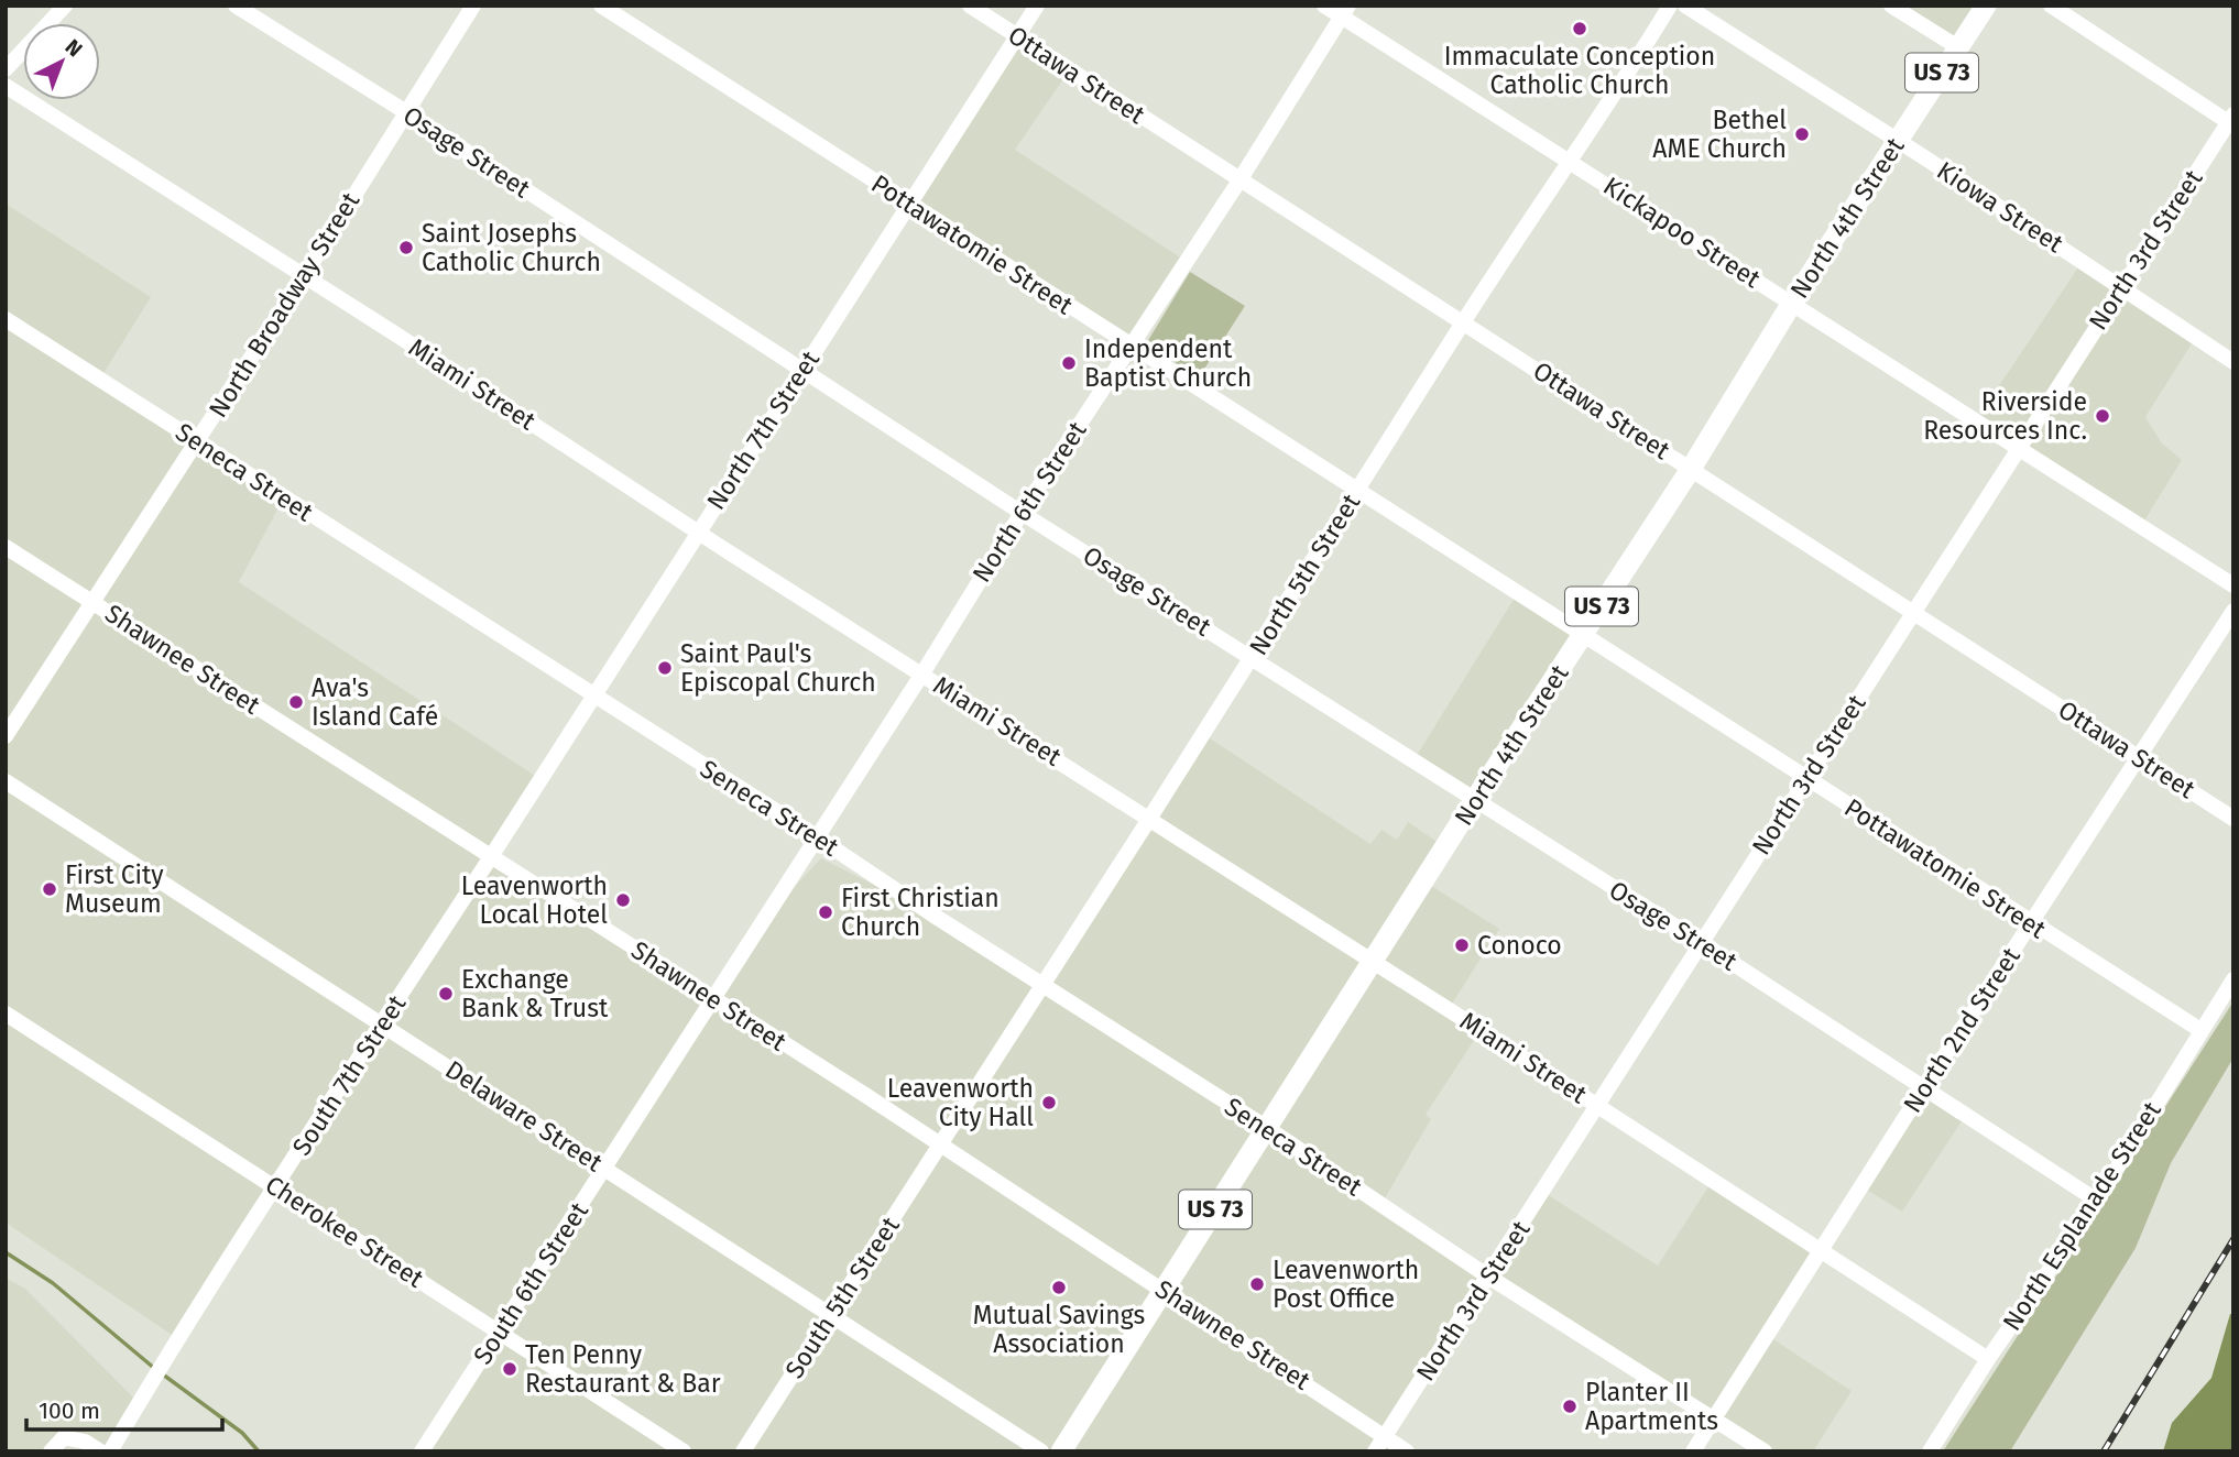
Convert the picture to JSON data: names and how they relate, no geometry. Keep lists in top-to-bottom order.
{
  "streets": {
    "highway": ["US 73", "North 4th Street"],
    "street": [
      "Ottawa Street",
      "Osage Street",
      "Kiowa Street",
      "Kickapoo Street",
      "Pottawatomie Street",
      "North 3rd Street",
      "North Broadway Street",
      "Miami Street",
      "North 7th Street",
      "Seneca Street",
      "North 6th Street",
      "North 5th Street",
      "Shawnee Street",
      "North 2nd Street",
      "South 7th Street",
      "Delaware Street",
      "North Esplanade Street",
      "Cherokee Street",
      "South 6th Street",
      "South 5th Street"
    ]
  },
  "crossings": [
    ["US 73", "North 4th Street"],
    ["US 73", "Shawnee Street"],
    ["Ottawa Street", "North 4th Street"],
    ["Ottawa Street", "North 3rd Street"],
    ["Ottawa Street", "North 7th Street"],
    ["Ottawa Street", "North 6th Street"],
    ["Ottawa Street", "North 5th Street"],
    ["Ottawa Street", "North 2nd Street"],
    ["Osage Street", "North 4th Street"],
    ["Osage Street", "North 3rd Street"],
    ["Osage Street", "North Broadway Street"],
    ["Osage Street", "North 7th Street"],
    ["Osage Street", "North 6th Street"],
    ["Osage Street", "North 5th Street"],
    ["Osage Street", "North 2nd Street"],
    ["Osage Street", "North Esplanade Street"],
    ["Kiowa Street", "North 4th Street"],
    ["Kiowa Street", "North 3rd Street"],
    ["North 4th Street", "Kickapoo Street"],
    ["North 4th Street", "Pottawatomie Street"],
    ["North 4th Street", "Miami Street"],
    ["North 4th Street", "Seneca Street"],
    ["North 4th Street", "Shawnee Street"],
    ["Kickapoo Street", "North 3rd Street"],
    ["Kickapoo Street", "North 6th Street"],
    ["Kickapoo Street", "North 5th Street"],
    ["Pottawatomie Street", "North 3rd Street"],
    ["Pottawatomie Street", "North 7th Street"],
    ["Pottawatomie Street", "North 6th Street"],
    ["Pottawatomie Street", "North 5th Street"],
    ["Pottawatomie Street", "North 2nd Street"],
    ["Pottawatomie Street", "North Esplanade Street"],
    ["North 3rd Street", "Miami Street"],
    ["North 3rd Street", "Seneca Street"],
    ["North 3rd Street", "Shawnee Street"],
    ["North Broadway Street", "Miami Street"],
    ["North Broadway Street", "Seneca Street"],
    ["North Broadway Street", "Shawnee Street"],
    ["Miami Street", "North 7th Street"],
    ["Miami Street", "North 6th Street"],
    ["Miami Street", "North 5th Street"],
    ["Miami Street", "North 2nd Street"],
    ["Miami Street", "North Esplanade Street"],
    ["North 7th Street", "Seneca Street"],
    ["North 7th Street", "Shawnee Street"],
    ["North 7th Street", "South 7th Street"],
    ["Seneca Street", "North 6th Street"],
    ["Seneca Street", "North 5th Street"],
    ["Seneca Street", "North 2nd Street"],
    ["North 6th Street", "Shawnee Street"],
    ["North 6th Street", "South 6th Street"],
    ["North 5th Street", "Shawnee Street"],
    ["North 5th Street", "South 5th Street"],
    ["Shawnee Street", "South 7th Street"],
    ["Shawnee Street", "South 6th Street"],
    ["Shawnee Street", "South 5th Street"],
    ["South 7th Street", "Delaware Street"],
    ["South 7th Street", "Cherokee Street"],
    ["Delaware Street", "South 6th Street"],
    ["Delaware Street", "South 5th Street"],
    ["Cherokee Street", "South 6th Street"]
  ],
  "places": [
    "Immaculate Conception Catholic Church",
    "Bethel AME Church",
    "Saint Josephs Catholic Church",
    "Independent Baptist Church",
    "Riverside Resources Inc.",
    "Saint Paul's Episcopal Church",
    "Ava's Island Café",
    "First City Museum",
    "Leavenworth Local Hotel",
    "First Christian Church",
    "Conoco",
    "Exchange Bank & Trust",
    "Leavenworth City Hall",
    "Leavenworth Post Office",
    "Mutual Savings Association",
    "Ten Penny Restaurant & Bar",
    "Planter II Apartments"
  ],
  "scale_bar": "100 m",
  "north": "top right"
}
